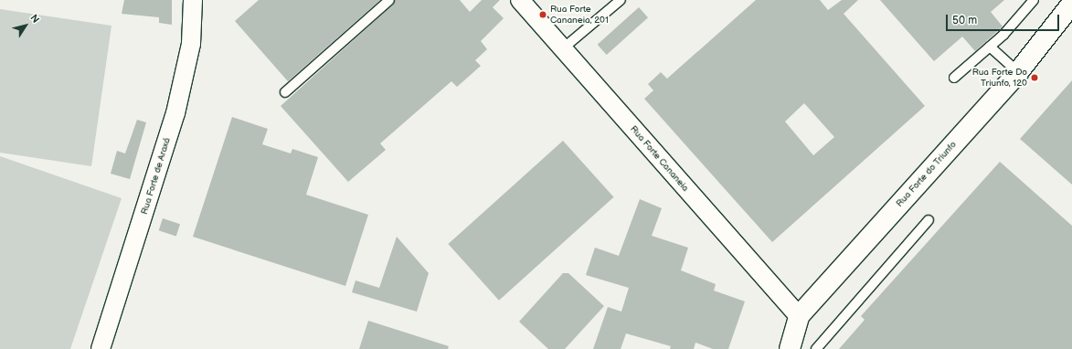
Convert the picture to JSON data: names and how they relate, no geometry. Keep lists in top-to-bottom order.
{
  "streets": {
    "street": ["Rua Forte Cananeia", "Rua Forte do Triunfo", "Rua Forte de Araxá"]
  },
  "crossings": [
    ["Rua Forte Cananeia", "Rua Forte do Triunfo"]
  ],
  "places": ["Rua Forte Cananeia, 201", "Rua Forte Do Triunfo, 120"],
  "scale_bar": "50 m",
  "north": "top right"
}
